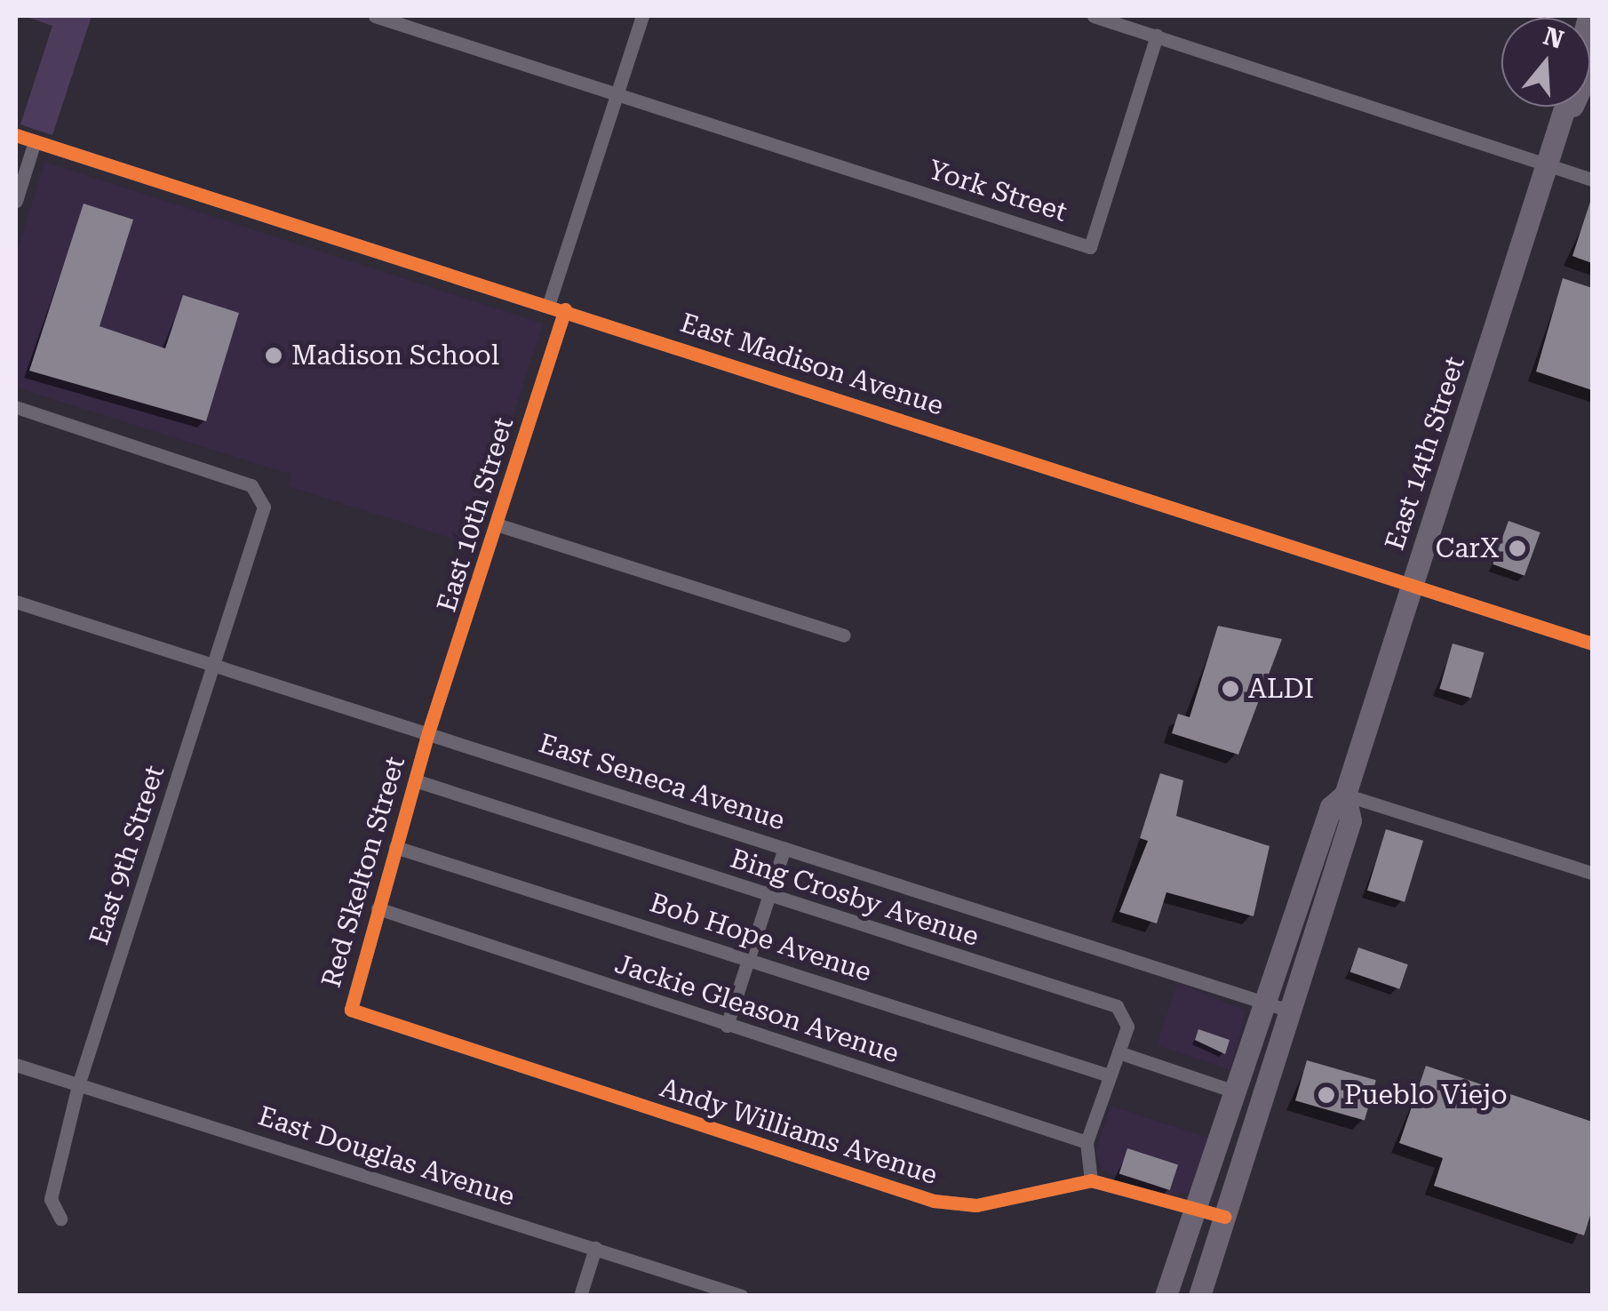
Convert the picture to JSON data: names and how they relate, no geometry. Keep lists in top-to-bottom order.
{
  "streets": {
    "main road": ["East 14th Street"],
    "street": [
      "York Street",
      "East Madison Avenue",
      "East 10th Street",
      "East Seneca Avenue",
      "East 9th Street",
      "Red Skelton Street",
      "Bing Crosby Avenue",
      "Bob Hope Avenue",
      "Jackie Gleason Avenue",
      "Andy Williams Avenue",
      "East Douglas Avenue"
    ]
  },
  "crossings": [
    ["East Madison Avenue", "East 14th Street"],
    ["East Madison Avenue", "East 10th Street"],
    ["East 14th Street", "East Seneca Avenue"],
    ["East 14th Street", "Andy Williams Avenue"],
    ["East 10th Street", "East Seneca Avenue"],
    ["East 10th Street", "Red Skelton Street"],
    ["East Seneca Avenue", "East 9th Street"],
    ["East Seneca Avenue", "Red Skelton Street"],
    ["East 9th Street", "East Douglas Avenue"],
    ["Red Skelton Street", "Bing Crosby Avenue"],
    ["Red Skelton Street", "Bob Hope Avenue"],
    ["Red Skelton Street", "Jackie Gleason Avenue"],
    ["Red Skelton Street", "Andy Williams Avenue"],
    ["Bing Crosby Avenue", "Bob Hope Avenue"],
    ["Bing Crosby Avenue", "Jackie Gleason Avenue"]
  ],
  "places": [
    "Madison School",
    "CarX",
    "ALDI",
    "Pueblo Viejo"
  ],
  "north": "top"
}
